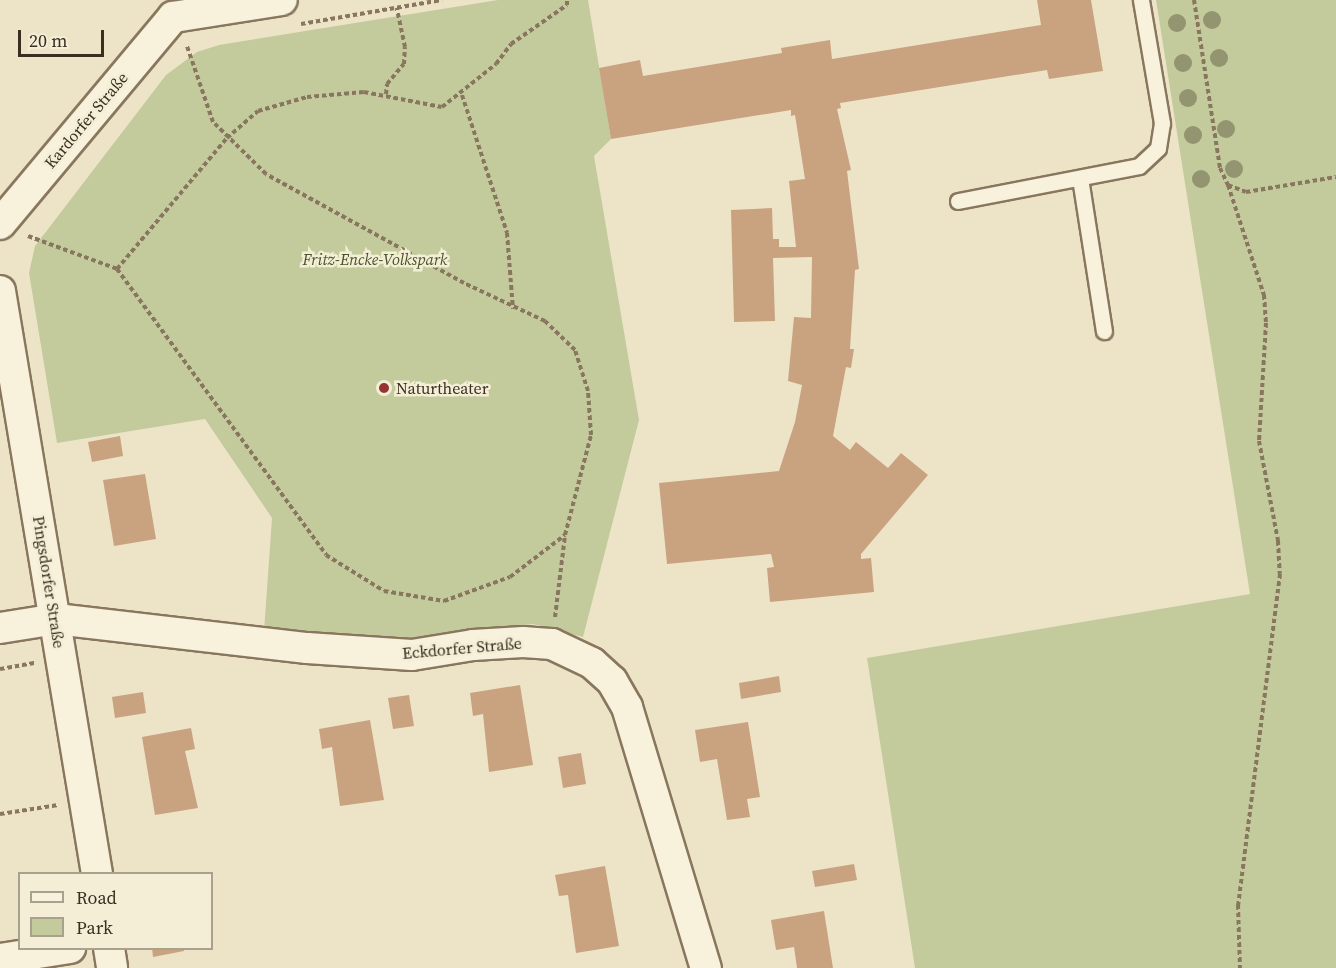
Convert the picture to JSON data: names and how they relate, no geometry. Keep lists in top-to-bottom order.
{
  "streets": {
    "street": ["Kardorfer Straße", "Pingsdorfer Straße", "Eckdorfer Straße"]
  },
  "crossings": [
    ["Pingsdorfer Straße", "Eckdorfer Straße"]
  ],
  "parks": ["Fritz-Encke-Volkspark"],
  "places": ["Naturtheater"],
  "legend": ["Road", "Park"],
  "scale_bar": "20 m"
}
